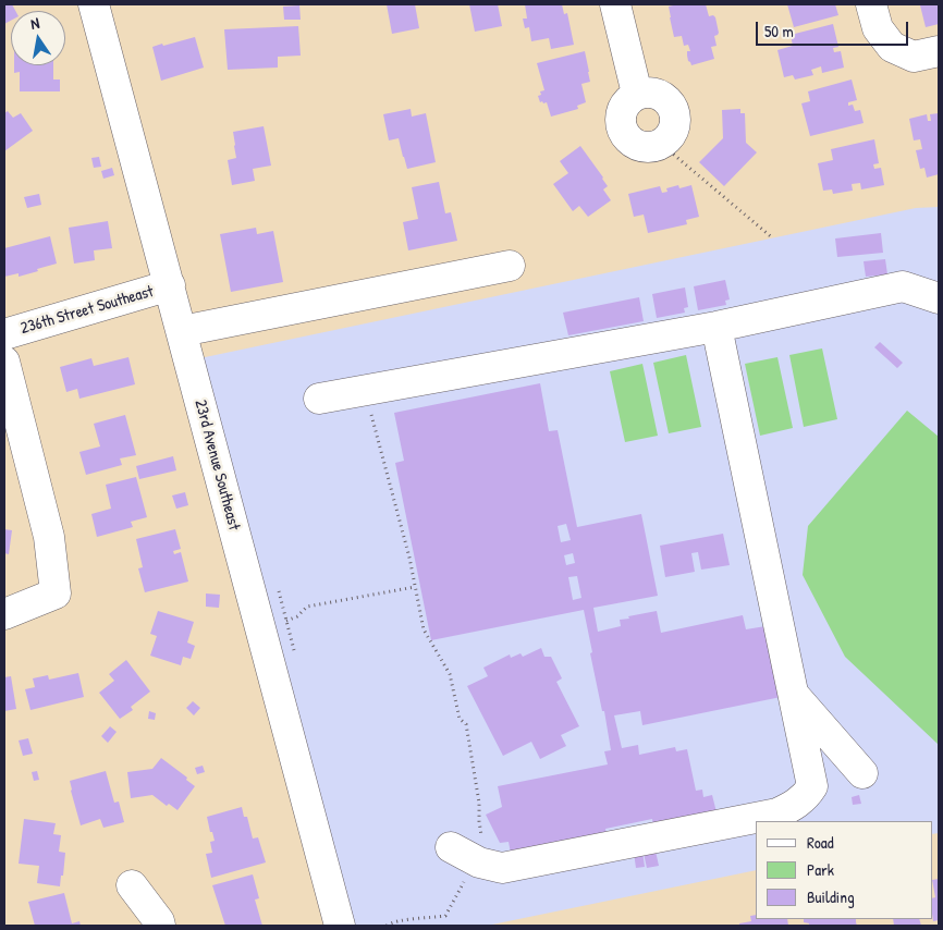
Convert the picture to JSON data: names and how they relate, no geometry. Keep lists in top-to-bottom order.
{
  "streets": {
    "street": ["236th Street Southeast", "23rd Avenue Southeast"]
  },
  "crossings": [
    ["236th Street Southeast", "23rd Avenue Southeast"]
  ],
  "legend": ["Road", "Park", "Building"],
  "scale_bar": "50 m",
  "north": "top"
}
